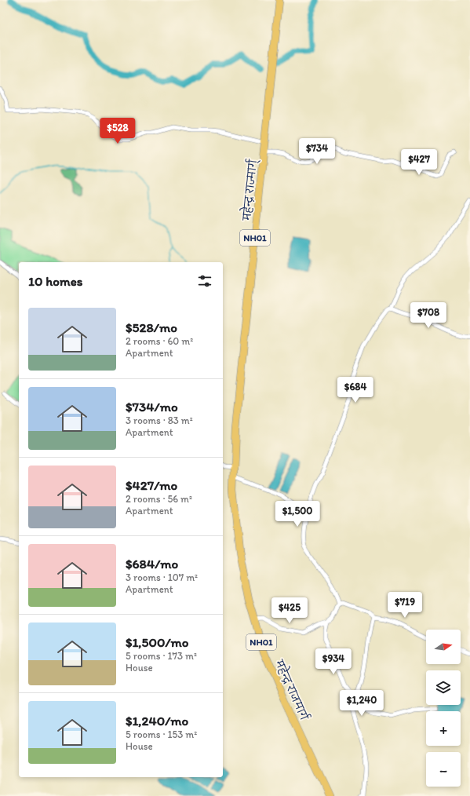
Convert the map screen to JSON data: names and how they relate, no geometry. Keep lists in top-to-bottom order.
{
  "streets": {
    "highway": ["महेन्द्र राज्मार्ग्", "NH01", "महेन्द्र राजमार्ग"]
  },
  "crossings": [
    ["महेन्द्र राज्मार्ग्", "महेन्द्र राजमार्ग"]
  ],
  "north": "right",
  "page": {
    "price": [
      "$528",
      "$734",
      "$427",
      "$708",
      "$684",
      "$1,500",
      "$719",
      "$425",
      "$934",
      "$1,240"
    ],
    "heading": "10 homes",
    "list": [
      {
        "name": "$528/mo",
        "note": "2 rooms · 60 m² · Apartment"
      },
      {
        "name": "$734/mo",
        "note": "3 rooms · 83 m² · Apartment"
      },
      {
        "name": "$427/mo",
        "note": "2 rooms · 56 m² · Apartment"
      },
      {
        "name": "$684/mo",
        "note": "3 rooms · 107 m² · Apartment"
      },
      {
        "name": "$1,500/mo",
        "note": "5 rooms · 173 m² · House"
      },
      {
        "name": "$1,240/mo",
        "note": "5 rooms · 153 m² · House"
      }
    ],
    "map_buttons": ["+", "−"]
  }
}
